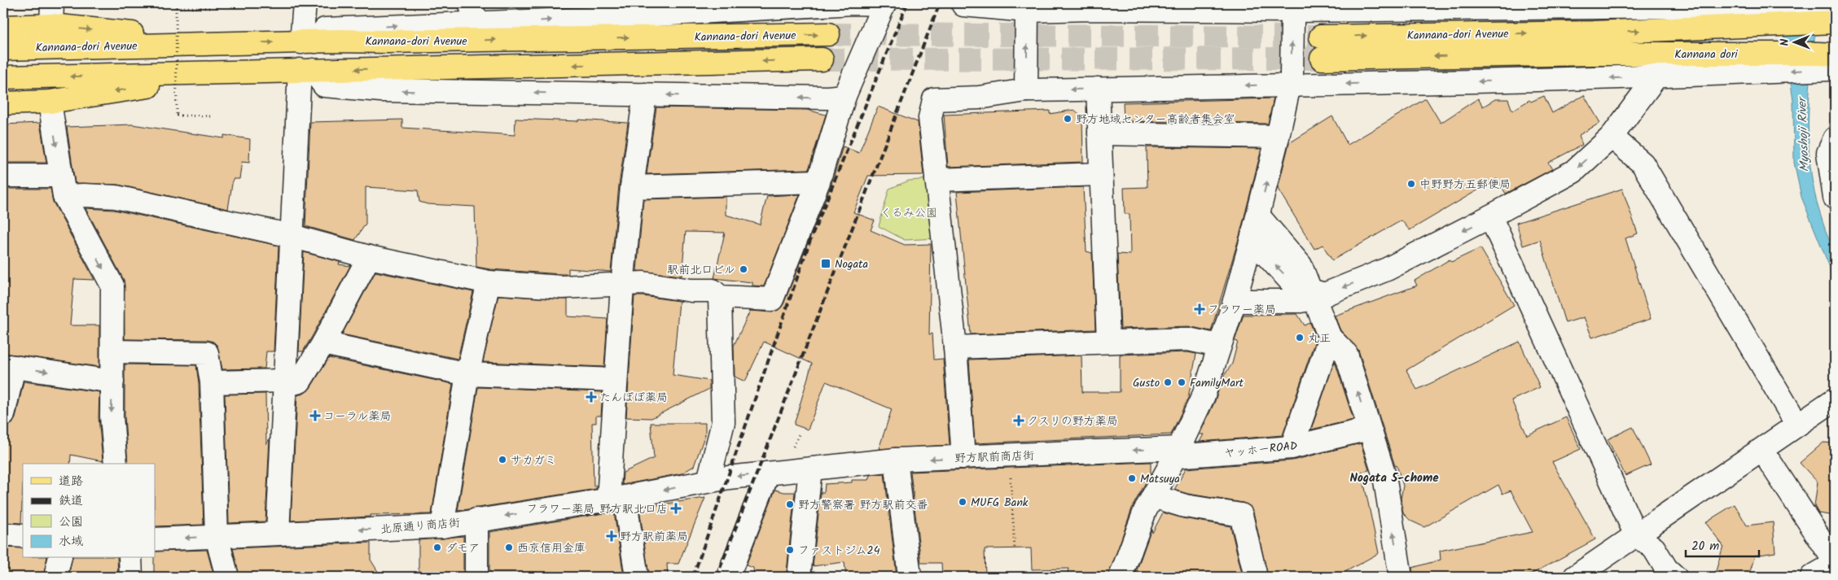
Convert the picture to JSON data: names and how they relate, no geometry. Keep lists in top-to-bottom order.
{
  "streets": {
    "main road": ["Kannana-dori Avenue", "Kannana dori"],
    "street": ["ヤッホーROAD", "野方駅前商店街", "北原通り商店街"]
  },
  "crossings": [
    ["ヤッホーROAD", "野方駅前商店街"],
    ["野方駅前商店街", "北原通り商店街"]
  ],
  "districts": ["Nogata 5-chome"],
  "water": ["Myoshoji River"],
  "parks": ["くるみ公園"],
  "places": {
    "other": [
      "野方地域センター高齢者集会室",
      "中野野方五郵便局",
      "駅前北口ビル",
      "丸正",
      "Gusto",
      "FamilyMart",
      "サカガミ",
      "Matsuya",
      "MUFG Bank",
      "野方警察署 野方駅前交番",
      "ダモア",
      "西京信用金庫",
      "ファストジム24"
    ],
    "transit": ["Nogata"],
    "health": [
      "フラワー薬局",
      "たんぽぽ薬局",
      "コーラル薬局",
      "クスリの野方薬局",
      "フラワー薬局 野方駅北口店",
      "野方駅前薬局"
    ]
  },
  "legend": [
    "道路",
    "鉄道",
    "公園",
    "水域"
  ],
  "scale_bar": "20 m",
  "north": "left"
}
